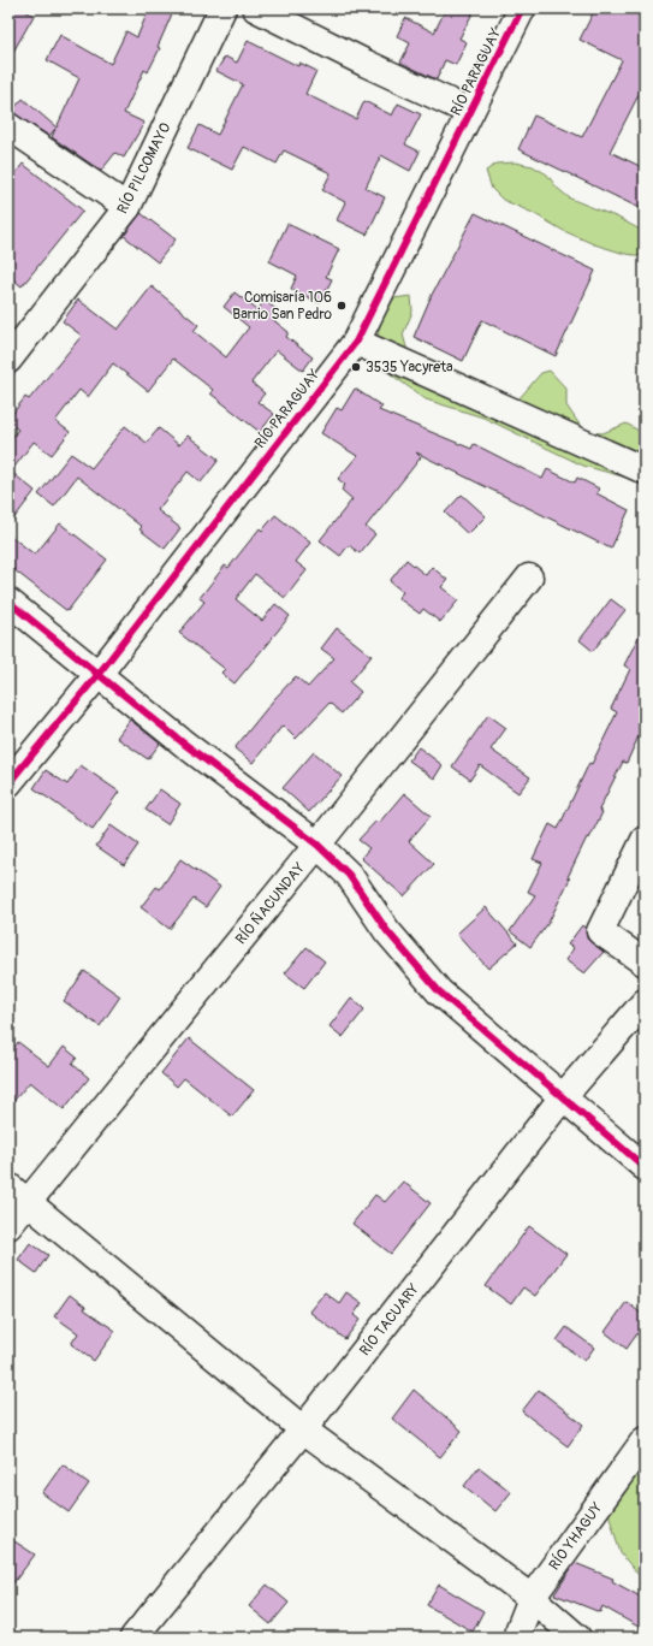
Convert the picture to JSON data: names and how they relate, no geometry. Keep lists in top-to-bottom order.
{
  "streets": {
    "street": [
      "RÍO PARAGUAY",
      "RÍO PILCOMAYO",
      "RÍO ÑACUNDAY",
      "RÍO TACUARY",
      "RÍO YHAGUY"
    ]
  },
  "places": ["Comisaría 106 Barrio San Pedro", "3535 Yacyreta"]
}
